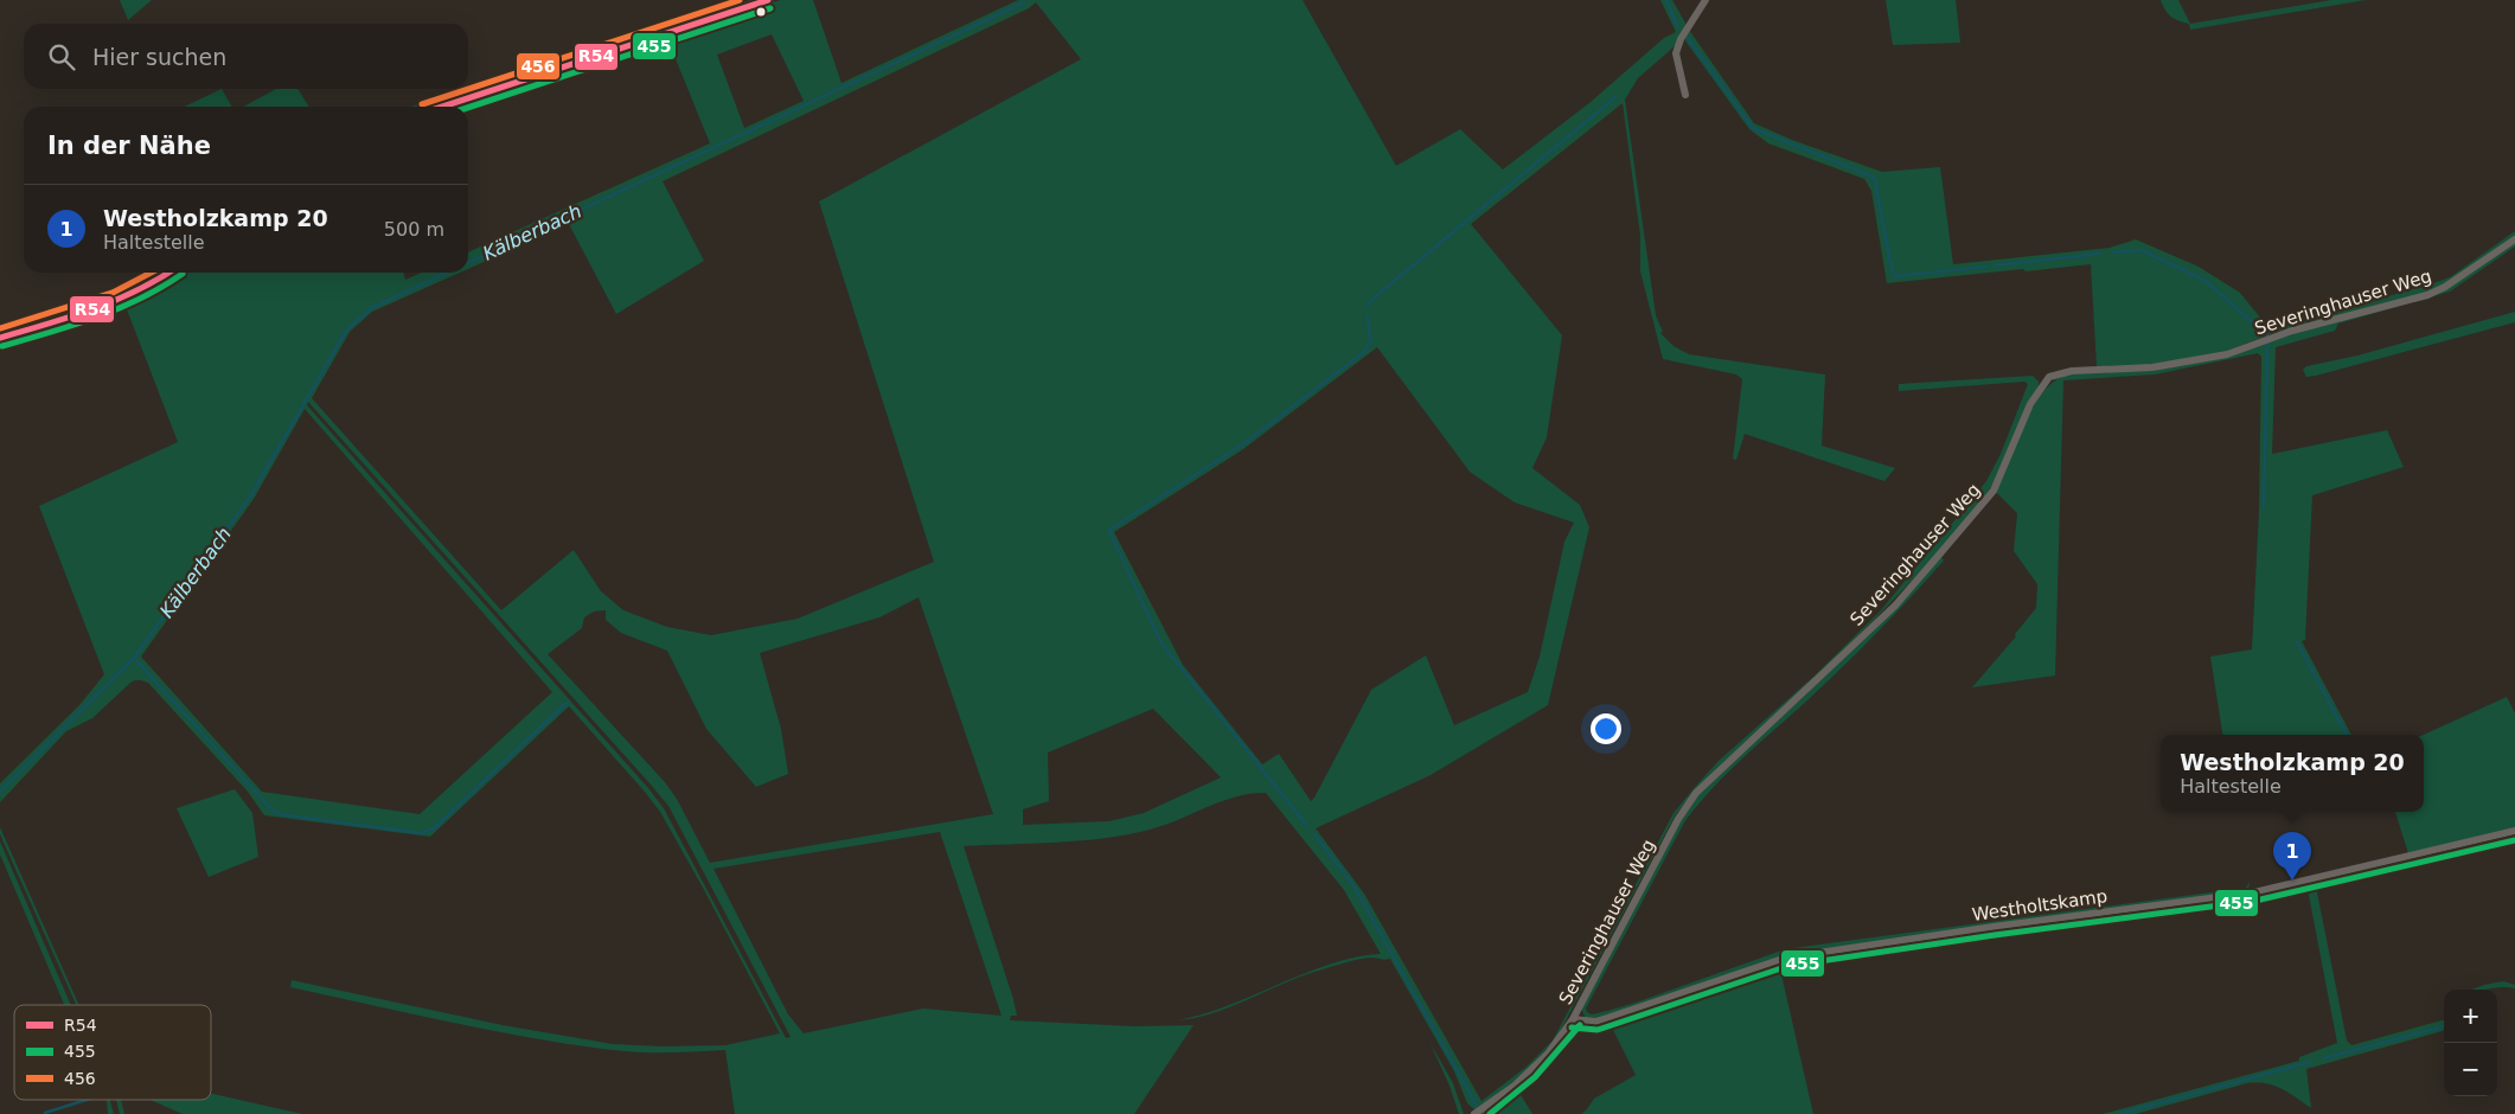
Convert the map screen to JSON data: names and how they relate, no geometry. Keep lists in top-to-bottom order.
{
  "streets": {
    "street": ["Severinghauser Weg", "Westholtskamp"]
  },
  "crossings": [
    ["Severinghauser Weg", "Westholtskamp"]
  ],
  "water": ["Kälberbach"],
  "lines": ["transit line R54", "transit line 456", "transit line 455"],
  "legend": ["R54", "455", "456"],
  "page": {
    "search": "Hier suchen",
    "heading": "In der Nähe",
    "list": [
      {
        "mark": "1",
        "name": "Westholzkamp 20",
        "note": "Haltestelle",
        "value": "500 m"
      }
    ],
    "popup": ["Westholzkamp 20", "Haltestelle"],
    "pins": "1",
    "map_buttons": ["+", "−"]
  }
}
